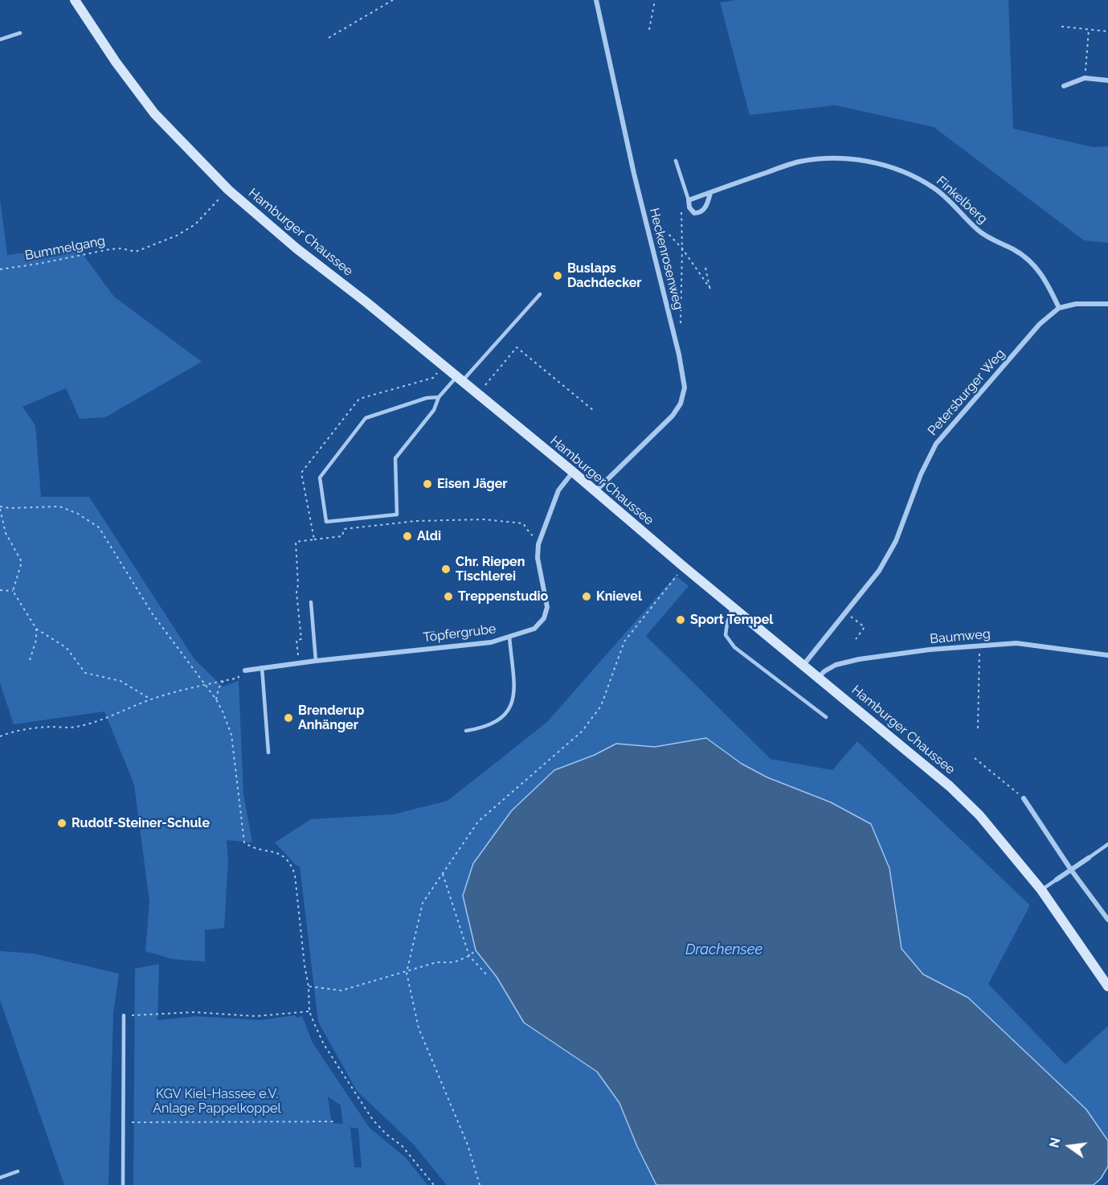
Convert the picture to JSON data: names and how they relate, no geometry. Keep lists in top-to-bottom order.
{
  "streets": {
    "main road": ["Hamburger Chaussee"],
    "street": [
      "Finkelberg",
      "Heckenrosenweg",
      "Petersburger Weg",
      "Töpfergrube",
      "Baumweg"
    ],
    "path": ["Bummelgang"]
  },
  "crossings": [
    ["Finkelberg", "Petersburger Weg"],
    ["Hamburger Chaussee", "Bummelgang"],
    ["Hamburger Chaussee", "Heckenrosenweg"],
    ["Hamburger Chaussee", "Petersburger Weg"],
    ["Hamburger Chaussee", "Töpfergrube"],
    ["Hamburger Chaussee", "Baumweg"]
  ],
  "water": ["Drachensee"],
  "parks": ["KGV Kiel-Hassee e.V. Anlage Pappelkoppel"],
  "places": [
    "Buslaps Dachdecker",
    "Eisen Jäger",
    "Aldi",
    "Chr. Riepen Tischlerei",
    "Treppenstudio",
    "Knievel",
    "Sport Tempel",
    "Brenderup Anhänger",
    "Rudolf-Steiner-Schule"
  ],
  "north": "left"
}
